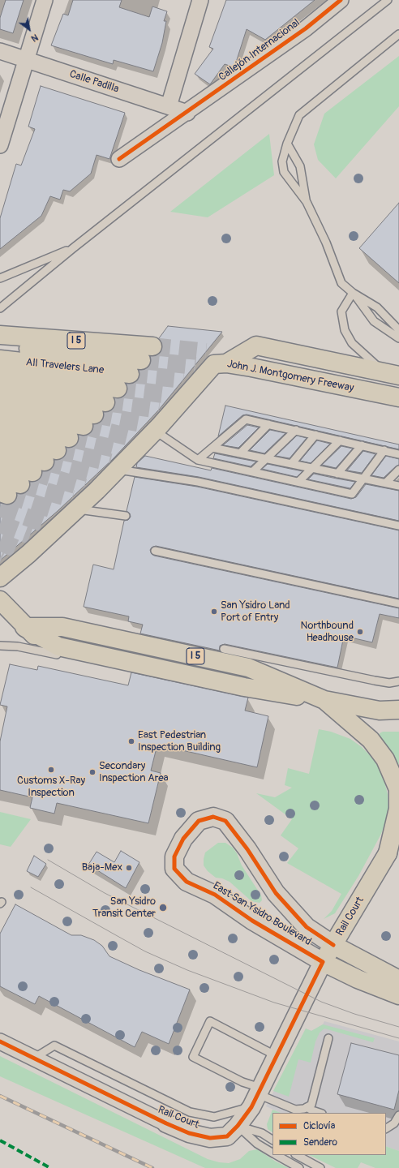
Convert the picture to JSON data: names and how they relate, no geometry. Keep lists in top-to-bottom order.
{
  "streets": {
    "main road": [
      "I 5",
      "All Travelers Lane",
      "John J. Montgomery Freeway",
      "East San Ysidro Boulevard",
      "Rail Court"
    ],
    "street": ["Callejón Internacional", "Calle Padilla"]
  },
  "crossings": [
    ["Callejón Internacional", "Calle Padilla"],
    ["East San Ysidro Boulevard", "Rail Court"]
  ],
  "places": [
    "San Ysidro Land Port of Entry",
    "Northbound Headhouse",
    "East Pedestrian Inspection Building",
    "Customs X-Ray Inspection",
    "Secondary Inspection Area",
    "Baja-Mex",
    "San Ysidro Transit Center"
  ],
  "legend": ["Ciclovía", "Sendero"],
  "north": "bottom right"
}
